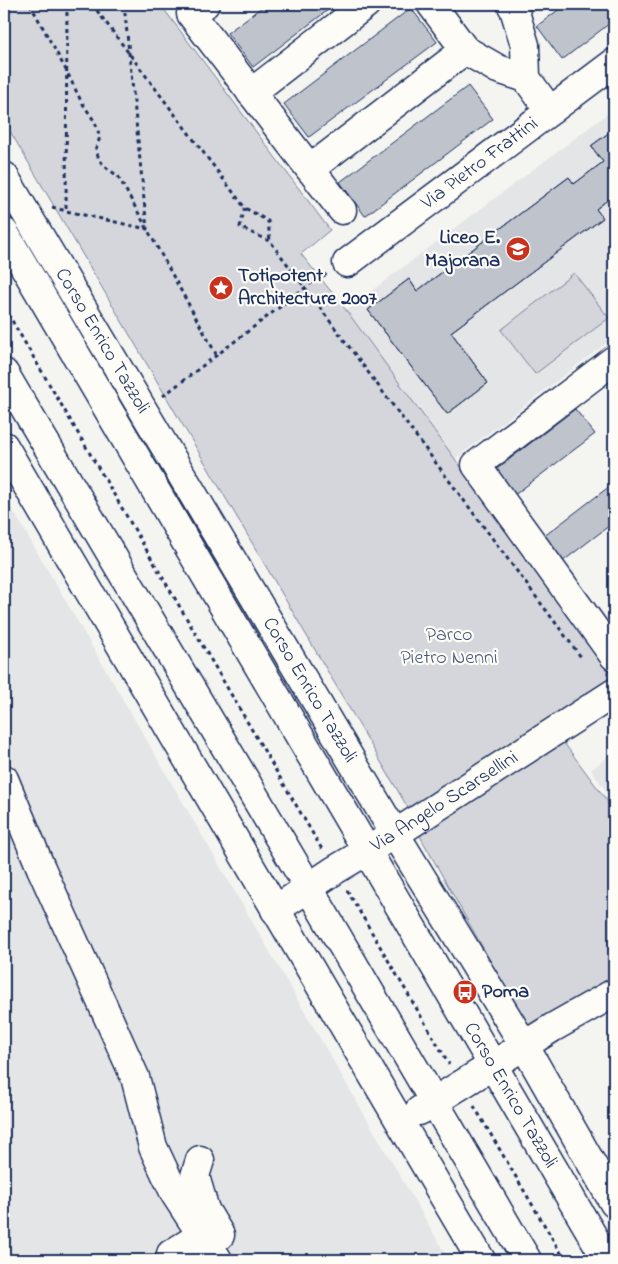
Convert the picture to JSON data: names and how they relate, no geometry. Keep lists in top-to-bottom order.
{
  "streets": {
    "street": ["Via Pietro Frattini", "Corso Enrico Tazzoli", "Via Angelo Scarsellini"]
  },
  "crossings": [
    ["Corso Enrico Tazzoli", "Via Angelo Scarsellini"]
  ],
  "parks": ["Parco Pietro Nenni"],
  "places": {
    "school or university": ["Liceo E. Majorana"],
    "place": ["Totipotent Architecture 2007"],
    "bus stop": ["Poma"]
  }
}
